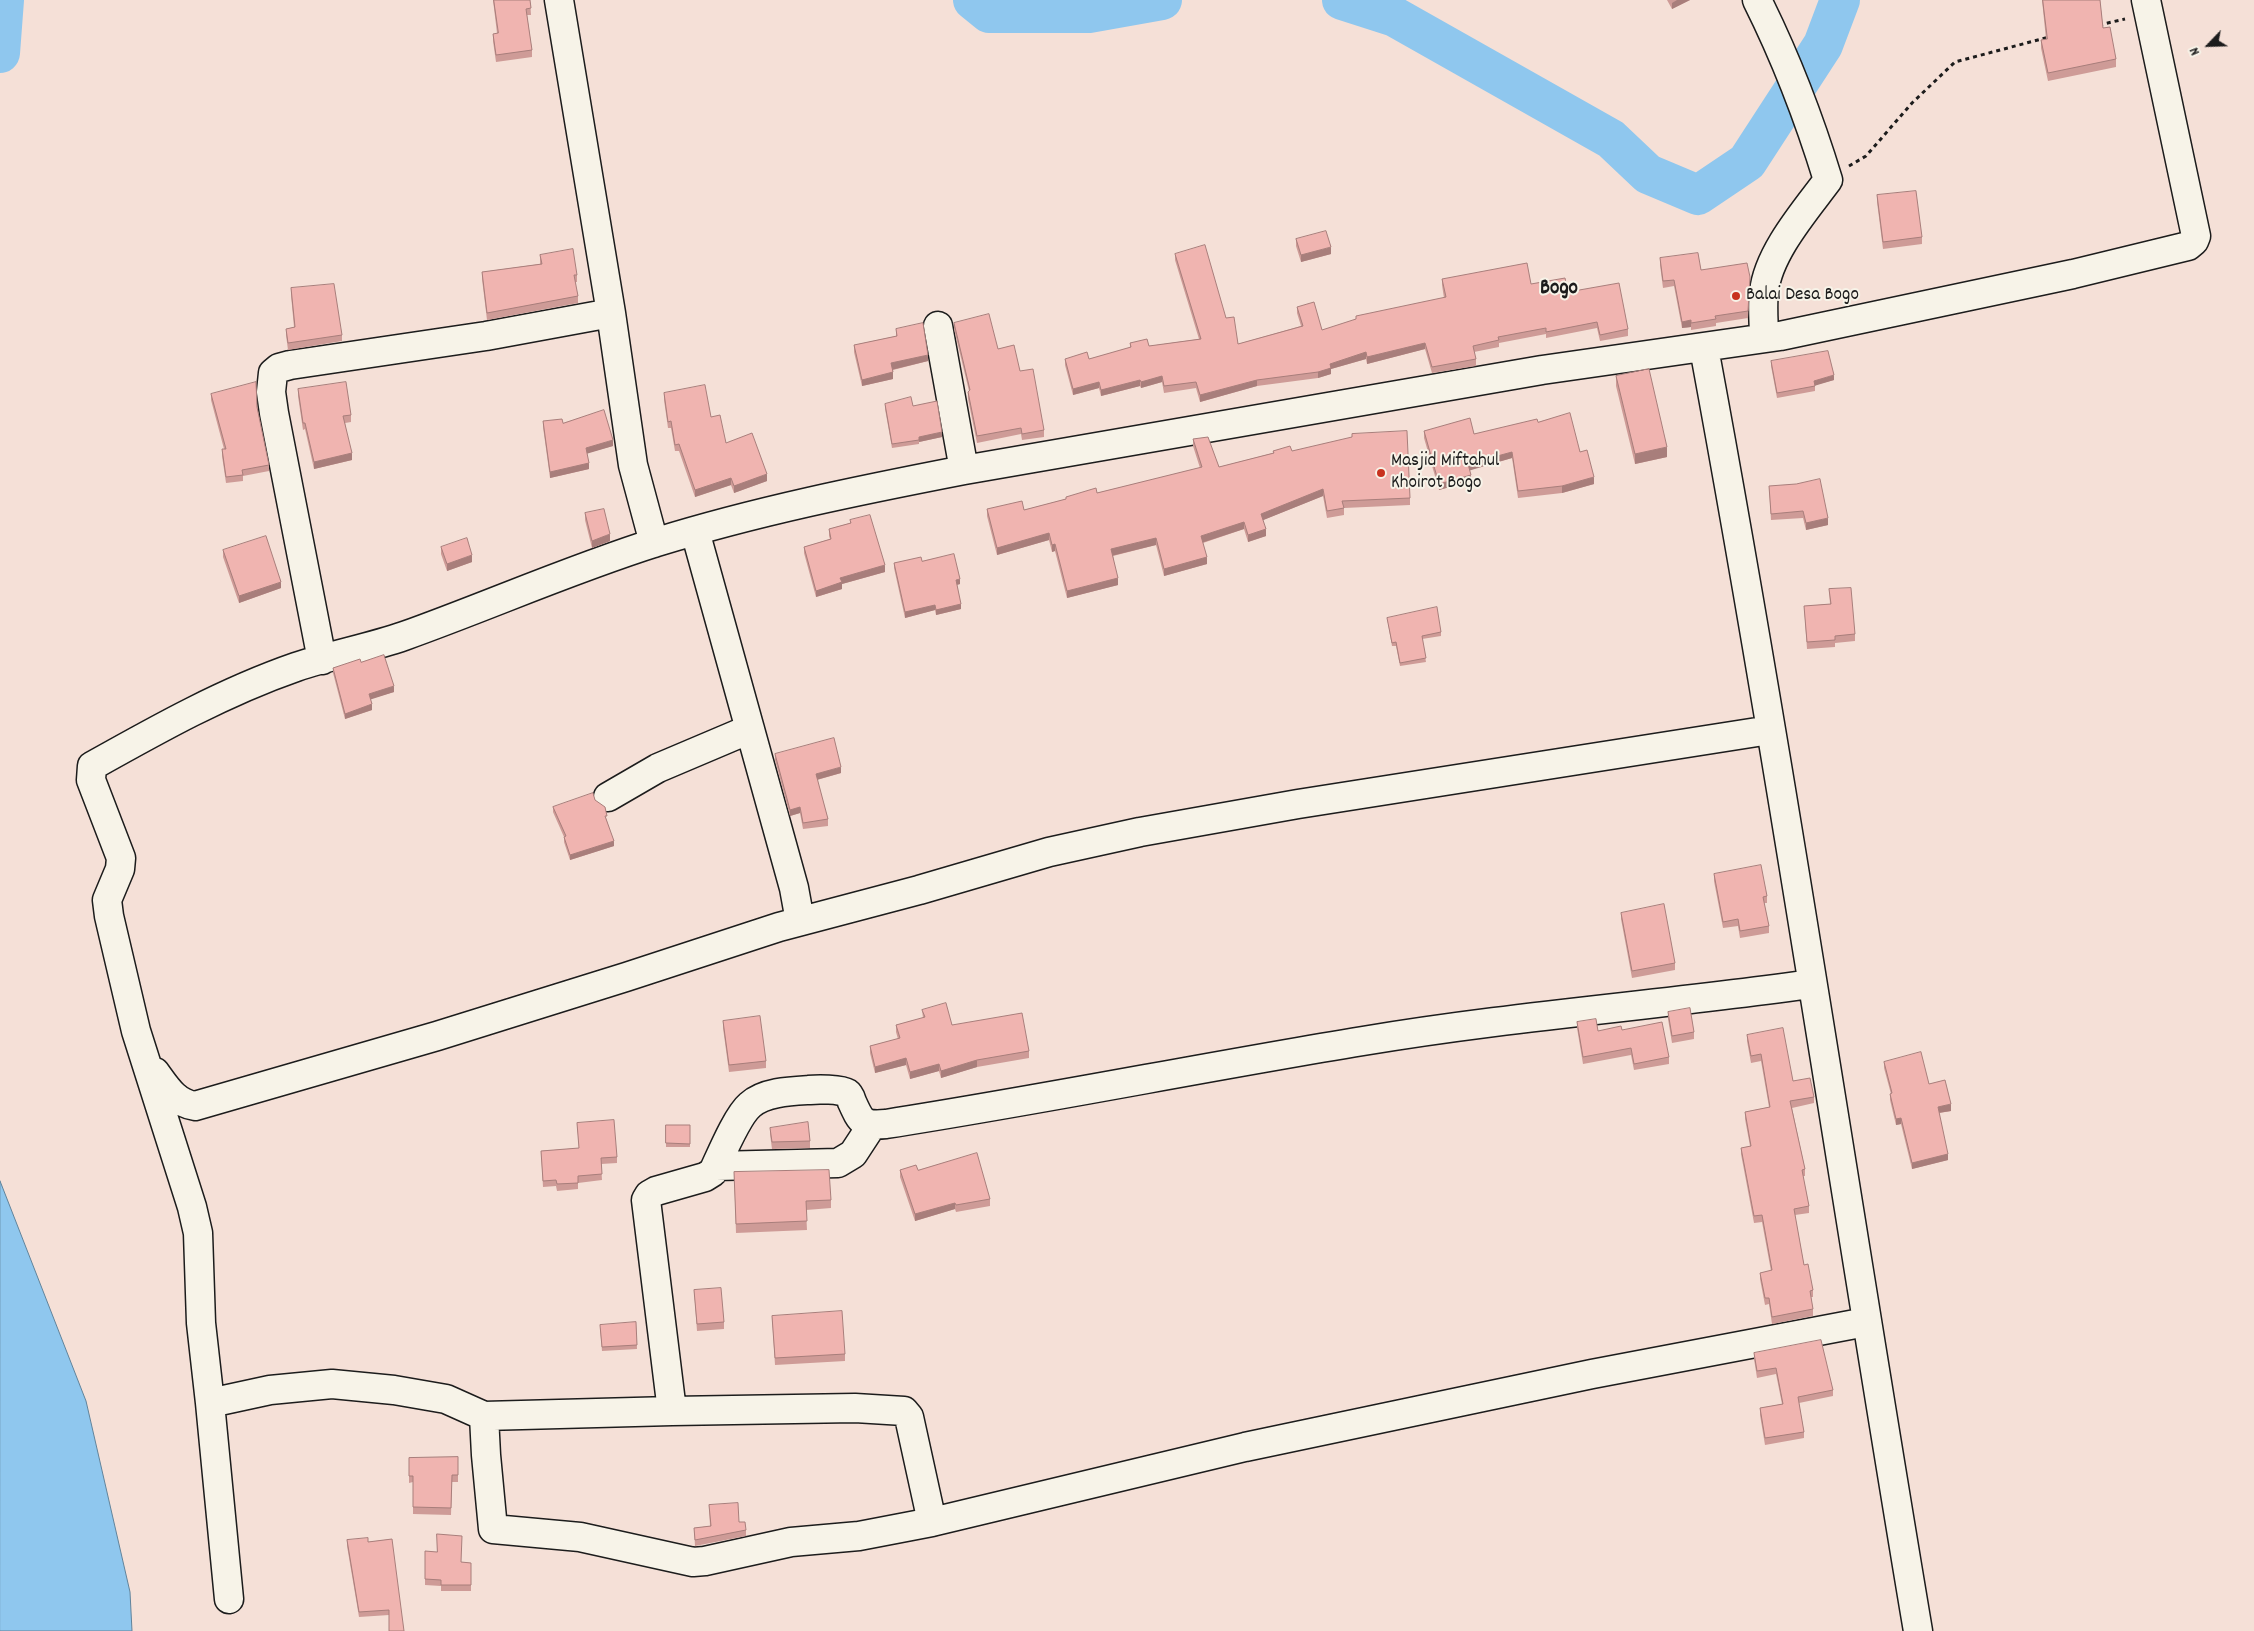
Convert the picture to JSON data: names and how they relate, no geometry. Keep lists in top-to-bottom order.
{
  "districts": ["Bogo"],
  "places": ["Balai Desa Bogo", "Masjid Miftahul Khoirot Bogo"],
  "north": "bottom left"
}
